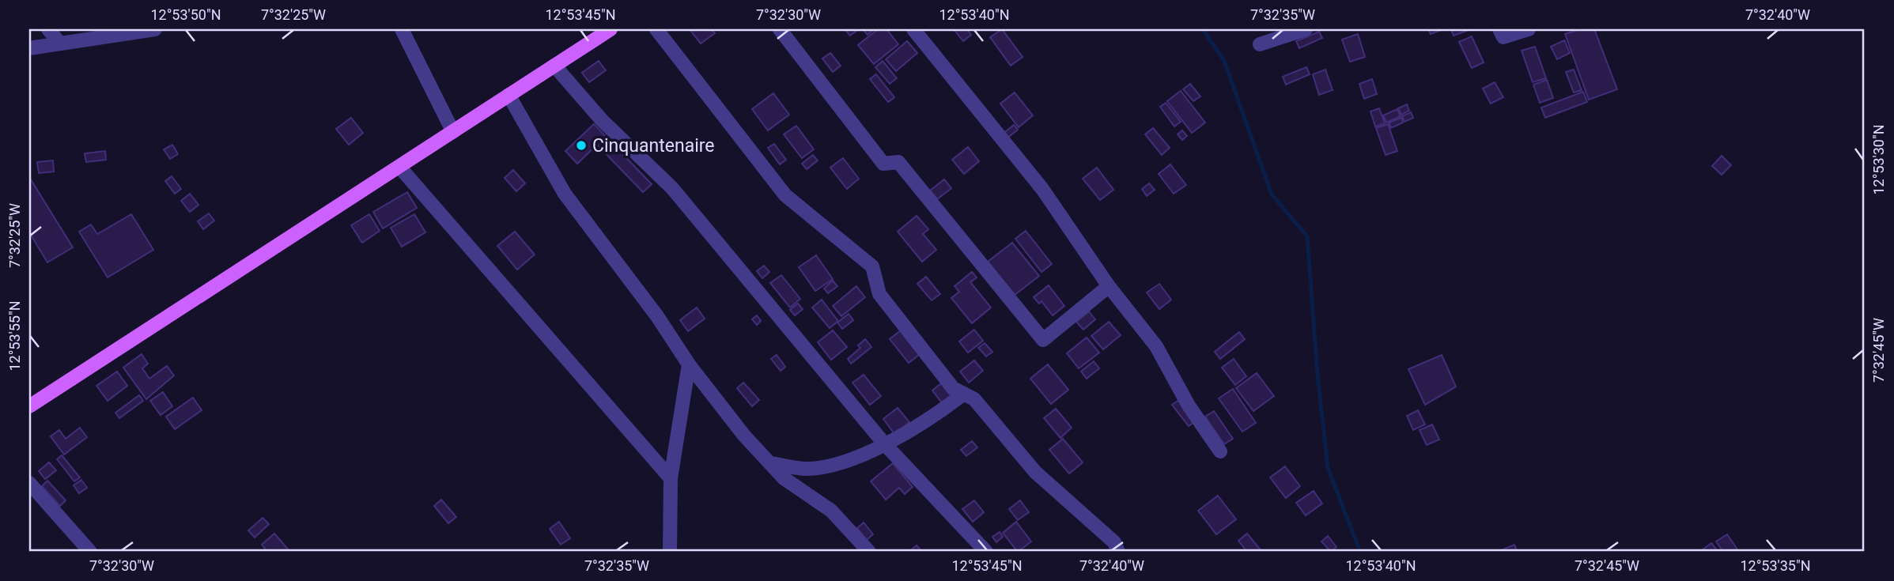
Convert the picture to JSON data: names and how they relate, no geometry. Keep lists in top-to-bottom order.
{
  "places": ["Cinquantenaire"],
  "coordinates": [
    "12°53'50\"N",
    "7°32'25\"W",
    "12°53'45\"N",
    "7°32'30\"W",
    "12°53'40\"N",
    "7°32'35\"W",
    "7°32'40\"W",
    "12°53'30\"N",
    "12°53'55\"N",
    "7°32'45\"W",
    "12°53'35\"N"
  ]
}
